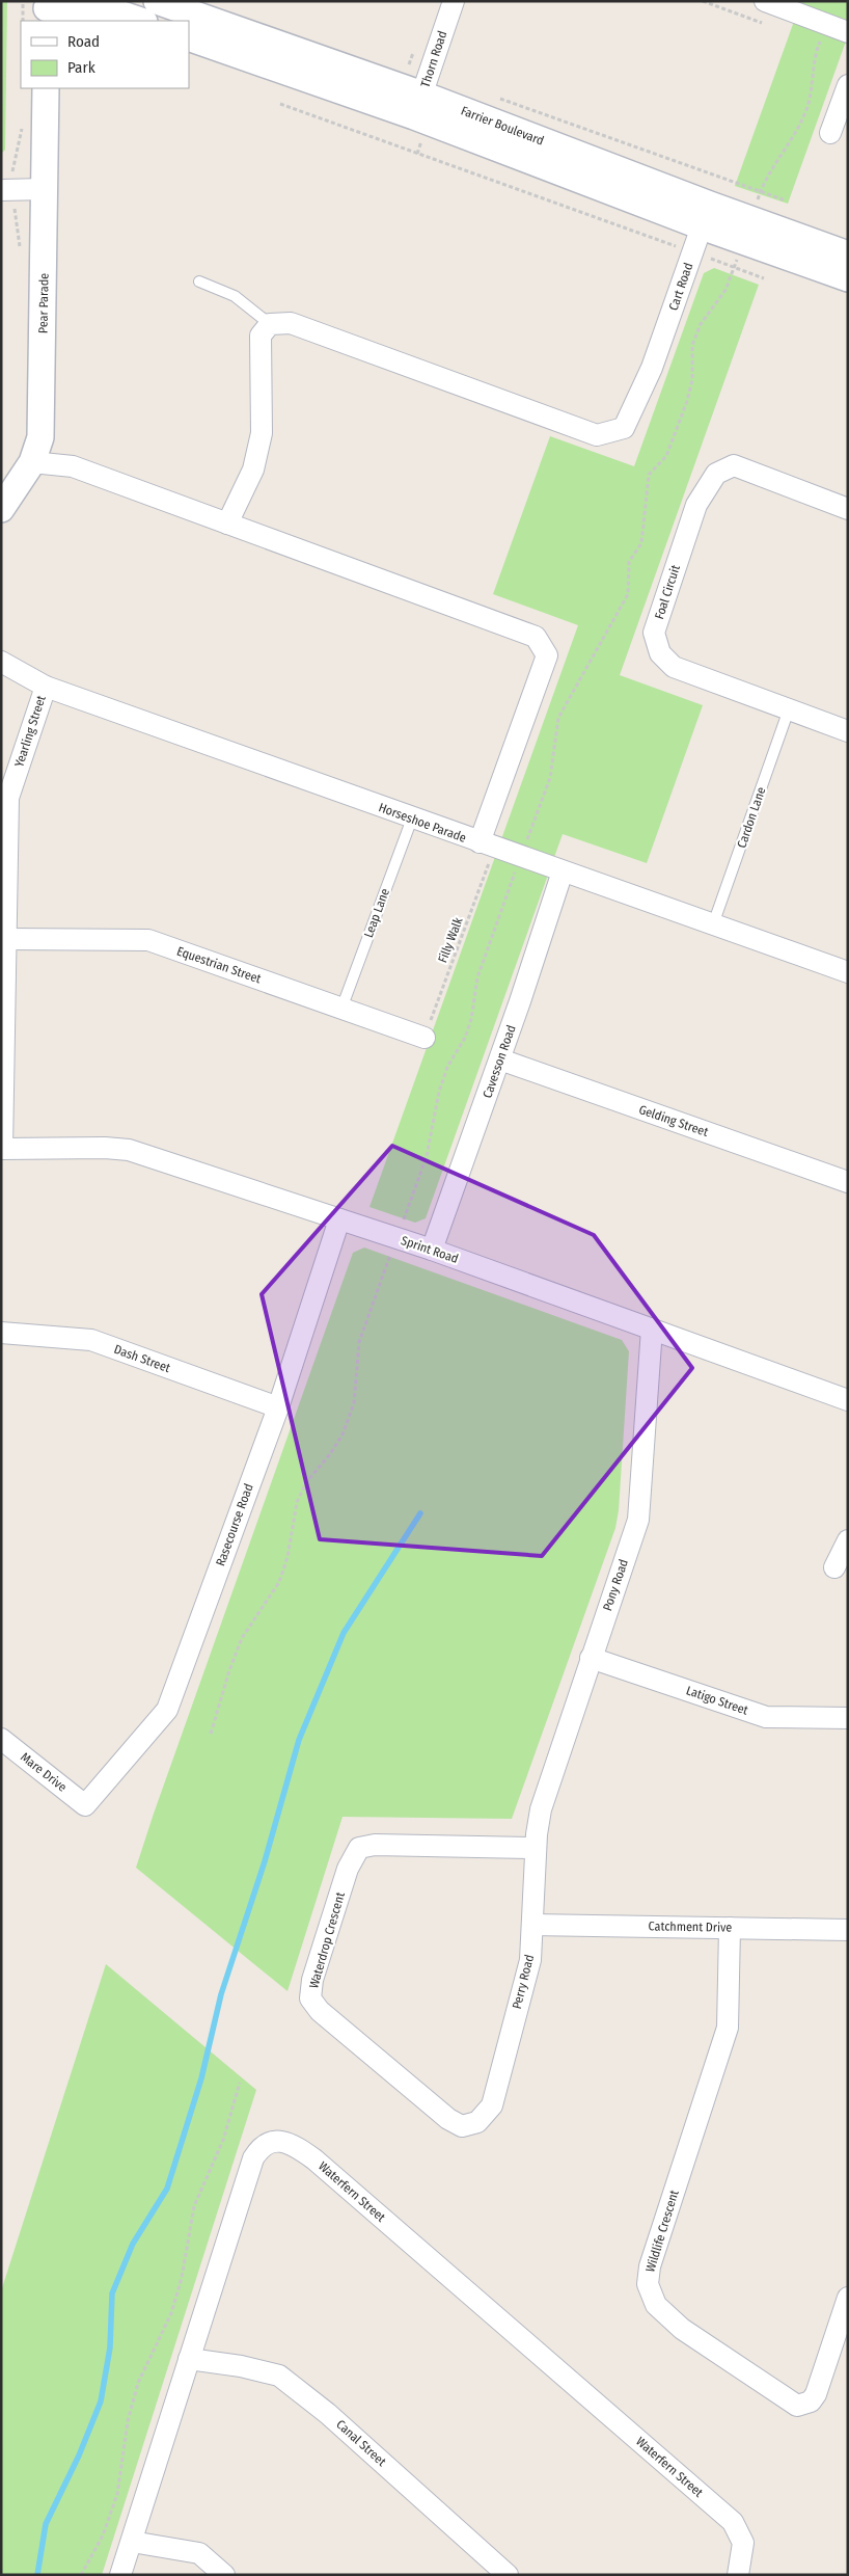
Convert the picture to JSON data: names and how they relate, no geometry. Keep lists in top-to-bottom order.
{
  "streets": {
    "street": [
      "Thorn Road",
      "Farrier Boulevard",
      "Cart Road",
      "Pear Parade",
      "Foal Circuit",
      "Yearling Street",
      "Horseshoe Parade",
      "Equestrian Street",
      "Cavesson Road",
      "Gelding Street",
      "Sprint Road",
      "Dash Street",
      "Rasecourse Road",
      "Pony Road",
      "Latigo Street",
      "Mare Drive",
      "Catchment Drive",
      "Waterdrop Crescent",
      "Perry Road",
      "Waterfern Street",
      "Wildlife Crescent",
      "Canal Street"
    ],
    "lane": ["Cardon Lane", "Leap Lane"],
    "path": ["Filly Walk"]
  },
  "crossings": [
    ["Thorn Road", "Farrier Boulevard"],
    ["Farrier Boulevard", "Cart Road"],
    ["Foal Circuit", "Cardon Lane"],
    ["Yearling Street", "Horseshoe Parade"],
    ["Yearling Street", "Equestrian Street"],
    ["Yearling Street", "Sprint Road"],
    ["Cardon Lane", "Horseshoe Parade"],
    ["Horseshoe Parade", "Leap Lane"],
    ["Horseshoe Parade", "Filly Walk"],
    ["Horseshoe Parade", "Cavesson Road"],
    ["Leap Lane", "Equestrian Street"],
    ["Filly Walk", "Equestrian Street"],
    ["Cavesson Road", "Gelding Street"],
    ["Cavesson Road", "Sprint Road"],
    ["Sprint Road", "Rasecourse Road"],
    ["Sprint Road", "Pony Road"],
    ["Dash Street", "Rasecourse Road"],
    ["Rasecourse Road", "Mare Drive"],
    ["Pony Road", "Latigo Street"],
    ["Pony Road", "Waterdrop Crescent"],
    ["Pony Road", "Perry Road"],
    ["Catchment Drive", "Perry Road"],
    ["Catchment Drive", "Wildlife Crescent"],
    ["Waterdrop Crescent", "Perry Road"],
    ["Waterfern Street", "Canal Street"]
  ],
  "legend": ["Road", "Park"]
}
